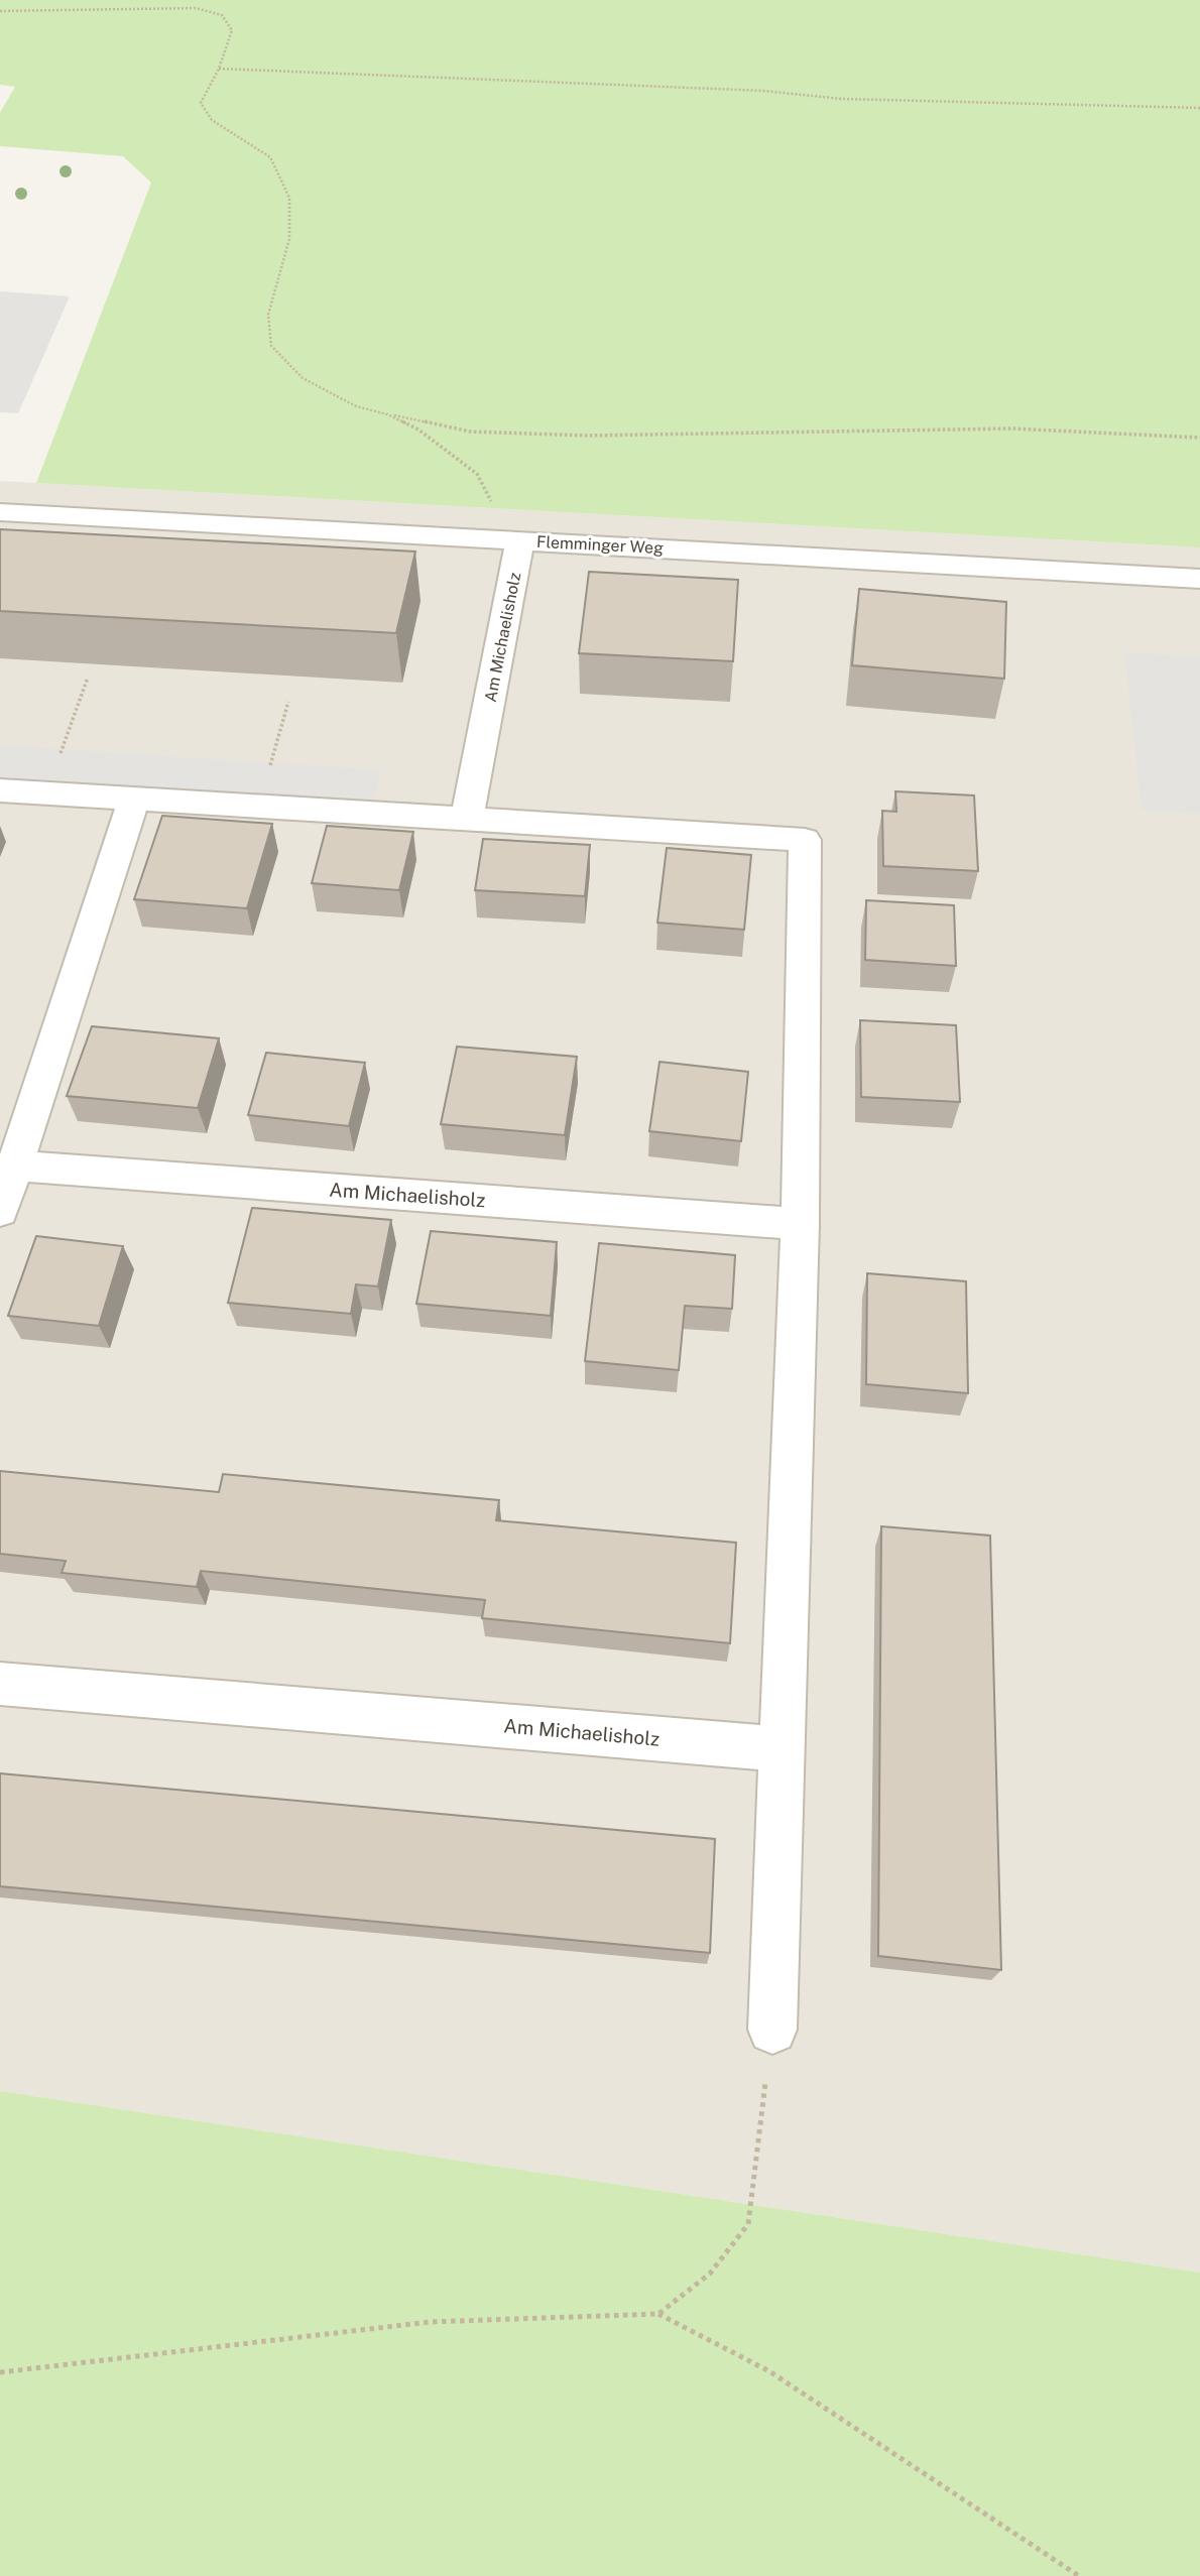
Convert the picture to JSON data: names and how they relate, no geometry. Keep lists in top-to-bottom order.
{
  "streets": {
    "street": ["Flemminger Weg", "Am Michaelisholz"]
  },
  "crossings": [
    ["Flemminger Weg", "Am Michaelisholz"]
  ]
}
